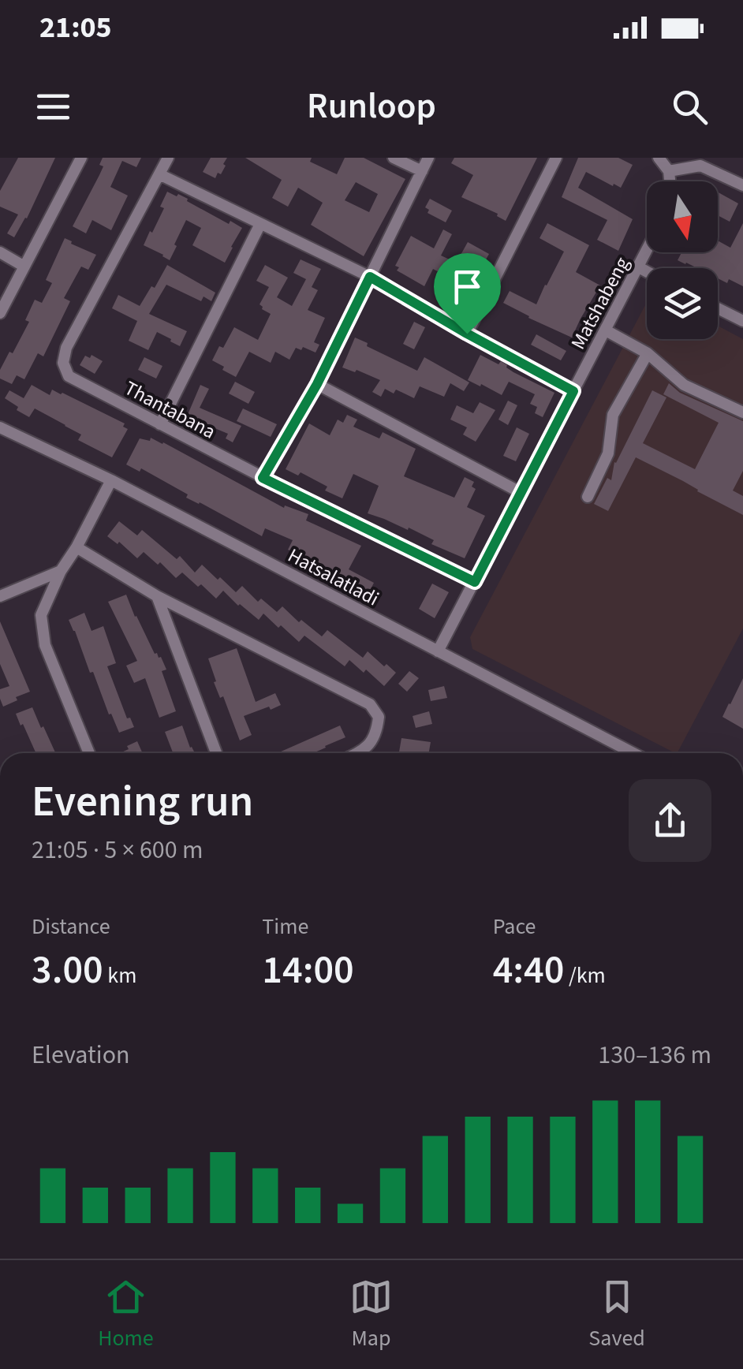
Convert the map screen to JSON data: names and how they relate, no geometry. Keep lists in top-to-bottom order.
{
  "streets": {
    "street": ["Matshabeng", "Thantabana", "Hatsalatladi"]
  },
  "crossings": [
    ["Matshabeng", "Thantabana"],
    ["Matshabeng", "Hatsalatladi"]
  ],
  "north": "bottom",
  "page": {
    "status": "21:05",
    "header": "Runloop",
    "heading": ["Evening run", "21:05 · 5 × 600 m"],
    "stats": [
      ["Distance", "3.00 km"],
      ["Time", "14:00"],
      ["Pace", "4:40 /km"]
    ],
    "chart": ["Elevation", "130–136 m"],
    "tabs": ["Home", "Map", "Saved"]
  }
}
